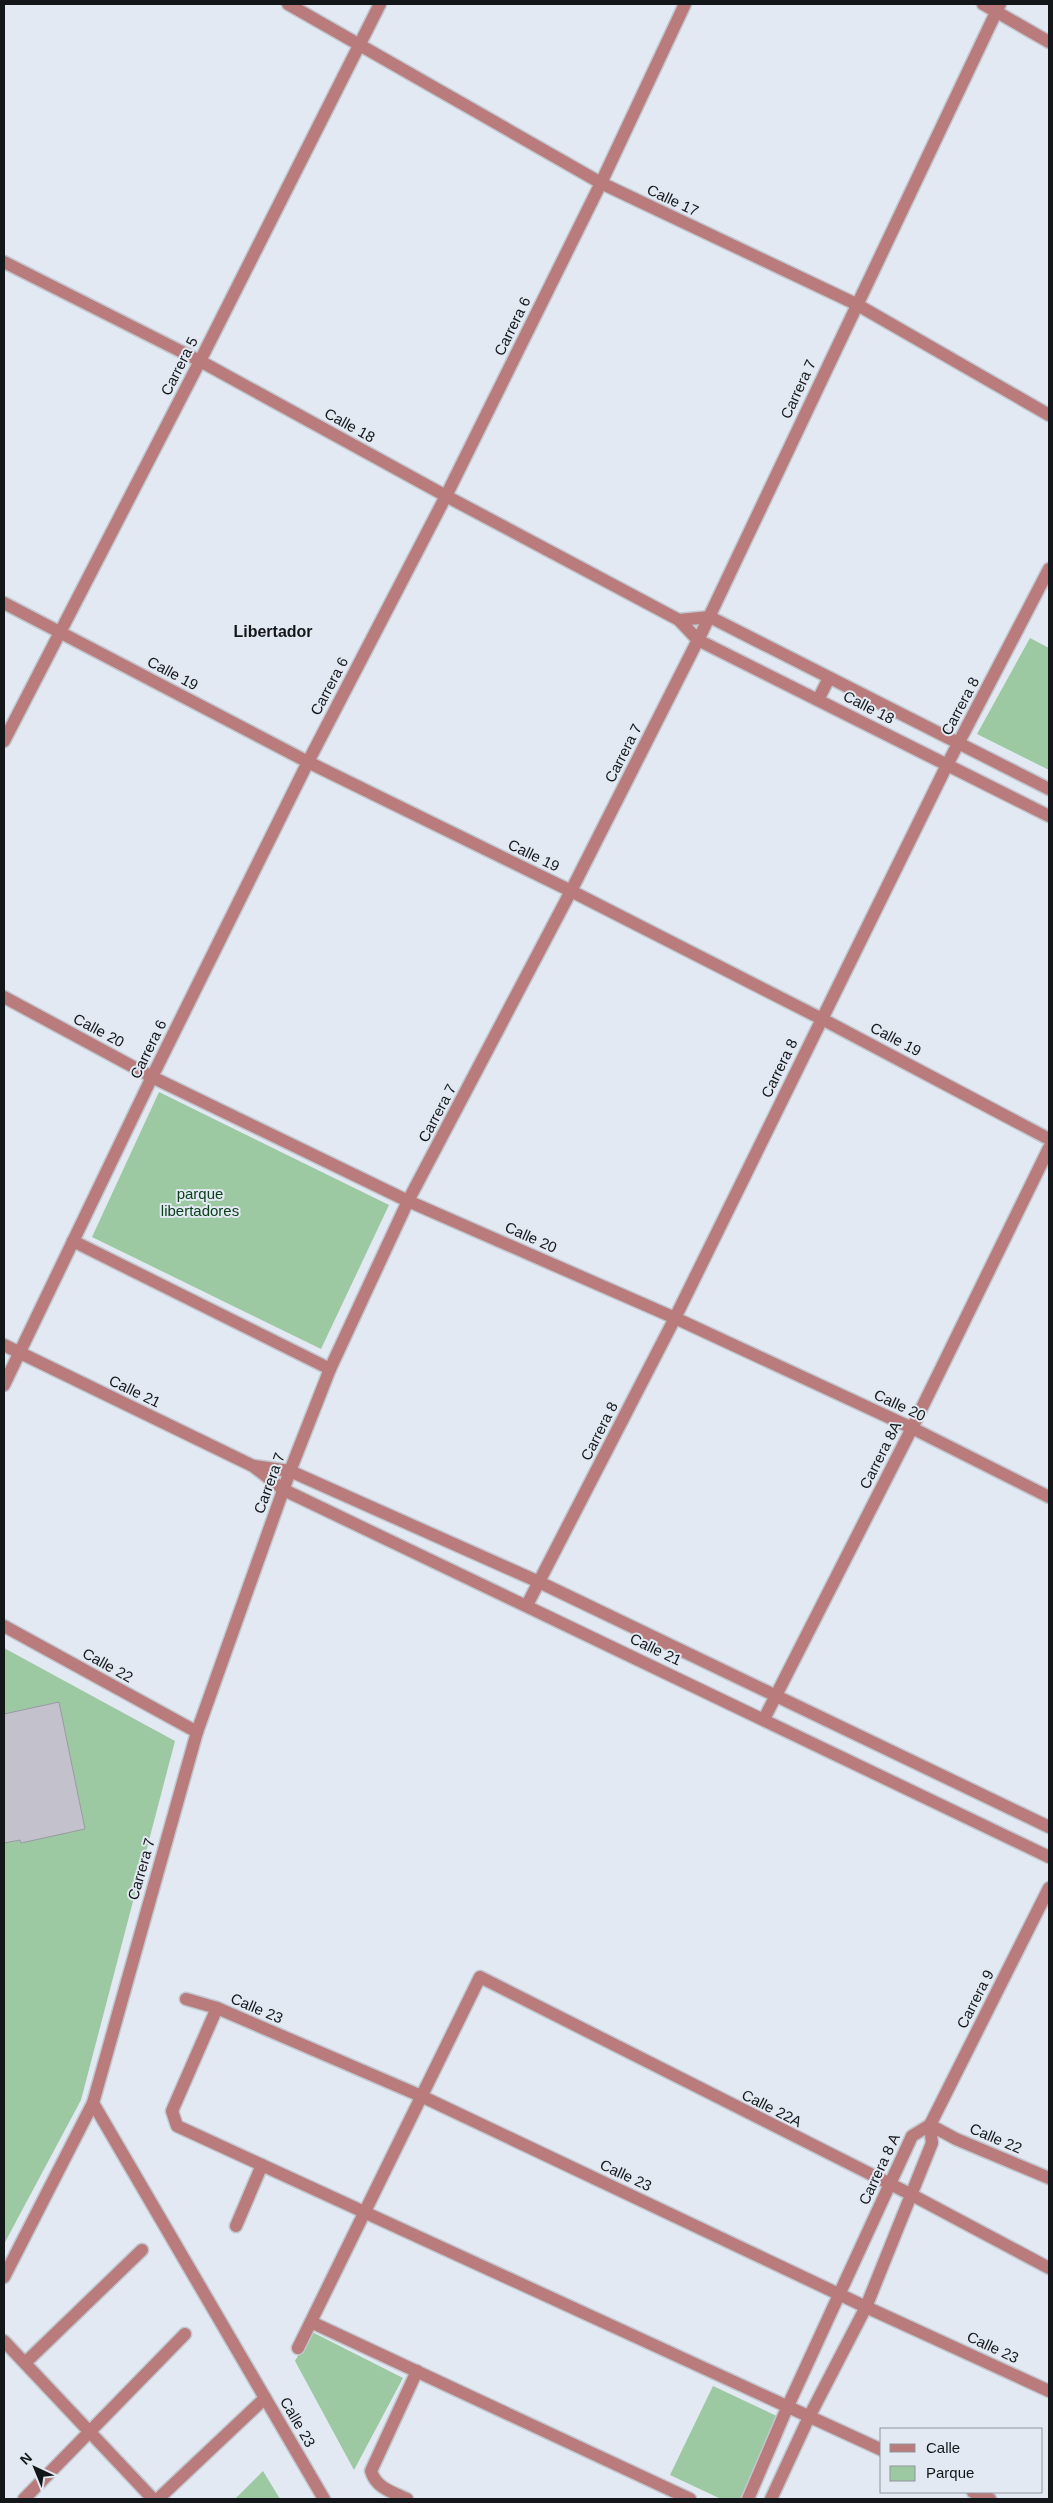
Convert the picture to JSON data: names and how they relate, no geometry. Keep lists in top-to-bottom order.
{
  "streets": {
    "street": [
      "Calle 17",
      "Carrera 6",
      "Carrera 5",
      "Carrera 7",
      "Calle 18",
      "Calle 19",
      "Carrera 8",
      "Calle 20",
      "Calle 21",
      "Carrera 8A",
      "Calle 22",
      "Carrera 9",
      "Calle 23",
      "Calle 22A",
      "Carrera 8 A"
    ]
  },
  "crossings": [
    ["Calle 17", "Carrera 6"],
    ["Calle 17", "Carrera 5"],
    ["Calle 17", "Carrera 7"],
    ["Carrera 6", "Calle 18"],
    ["Carrera 6", "Calle 19"],
    ["Carrera 6", "Calle 20"],
    ["Carrera 6", "Calle 21"],
    ["Carrera 5", "Calle 18"],
    ["Carrera 5", "Calle 19"],
    ["Carrera 7", "Calle 18"],
    ["Carrera 7", "Calle 19"],
    ["Carrera 7", "Calle 20"],
    ["Carrera 7", "Calle 21"],
    ["Carrera 7", "Calle 22"],
    ["Carrera 7", "Calle 23"],
    ["Calle 18", "Carrera 8"],
    ["Calle 19", "Carrera 8"],
    ["Carrera 8", "Calle 20"],
    ["Carrera 8", "Calle 21"],
    ["Calle 20", "Carrera 8A"],
    ["Calle 21", "Carrera 8A"],
    ["Calle 22", "Carrera 9"],
    ["Calle 22", "Carrera 8 A"],
    ["Carrera 9", "Carrera 8 A"],
    ["Calle 23", "Calle 22A"],
    ["Calle 23", "Carrera 8 A"],
    ["Calle 22A", "Carrera 8 A"]
  ],
  "districts": ["Libertador"],
  "parks": ["parque libertadores"],
  "legend": ["Calle", "Parque"],
  "north": "top left"
}
